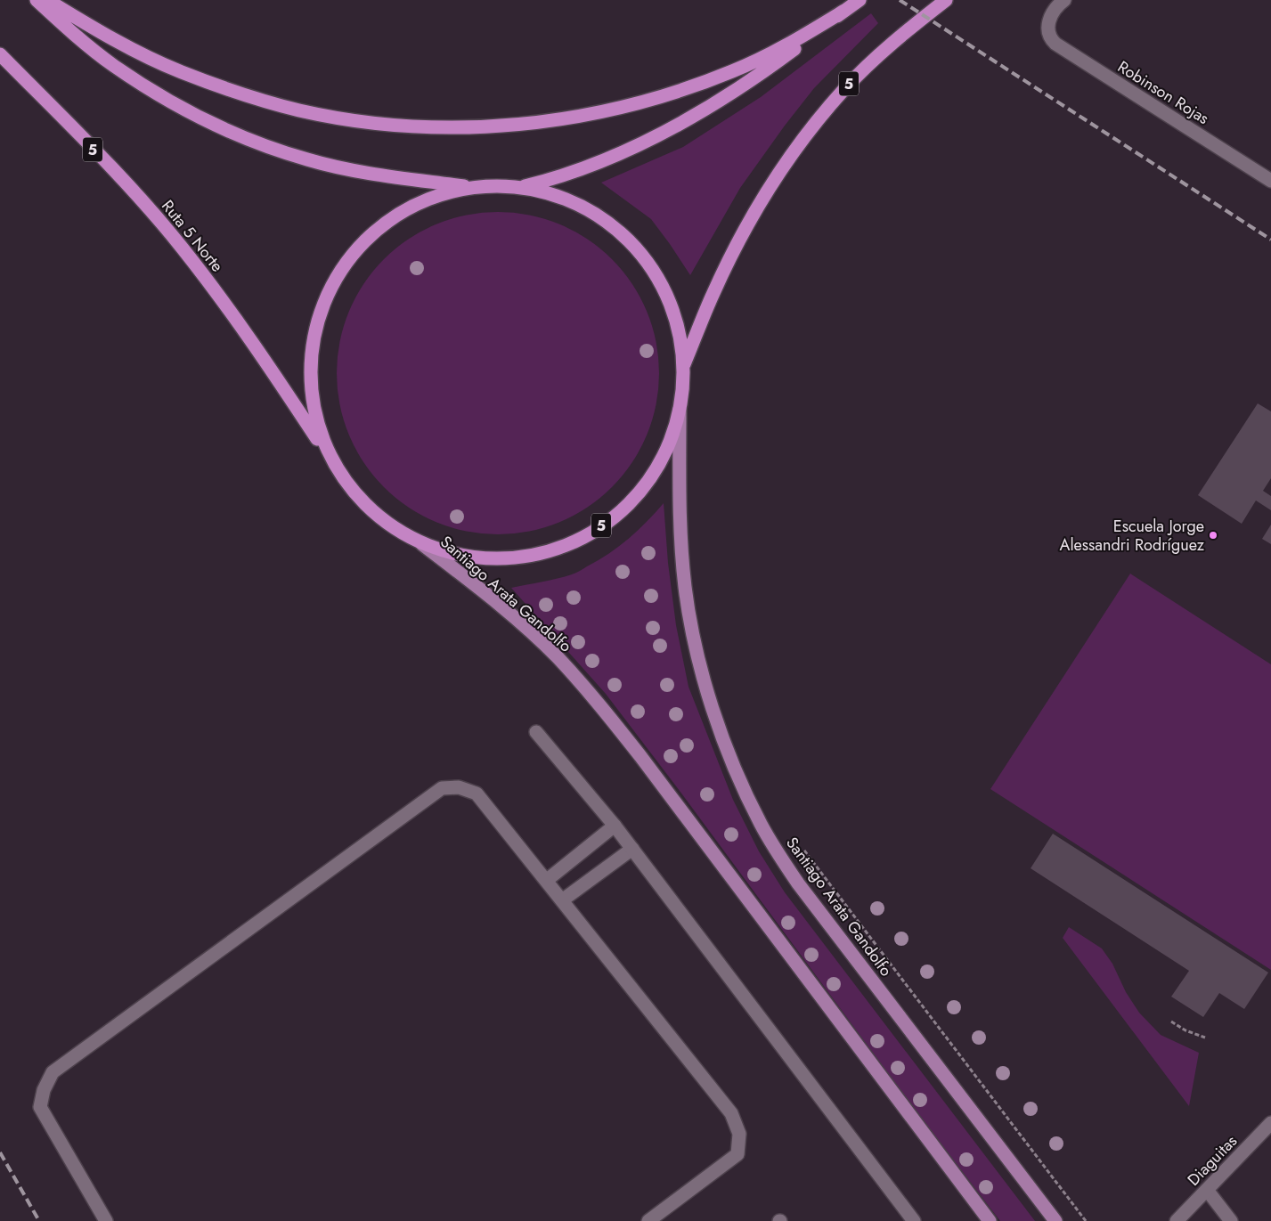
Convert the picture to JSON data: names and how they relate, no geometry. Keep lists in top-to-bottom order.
{
  "streets": {
    "highway": ["5", "Ruta 5 Norte"],
    "main road": ["Santiago Arata Gandolfo"],
    "street": ["Robinson Rojas", "Diaguitas"]
  },
  "crossings": [
    ["5", "Ruta 5 Norte"],
    ["5", "Santiago Arata Gandolfo"]
  ],
  "places": ["Escuela Jorge Alessandri Rodríguez"]
}
